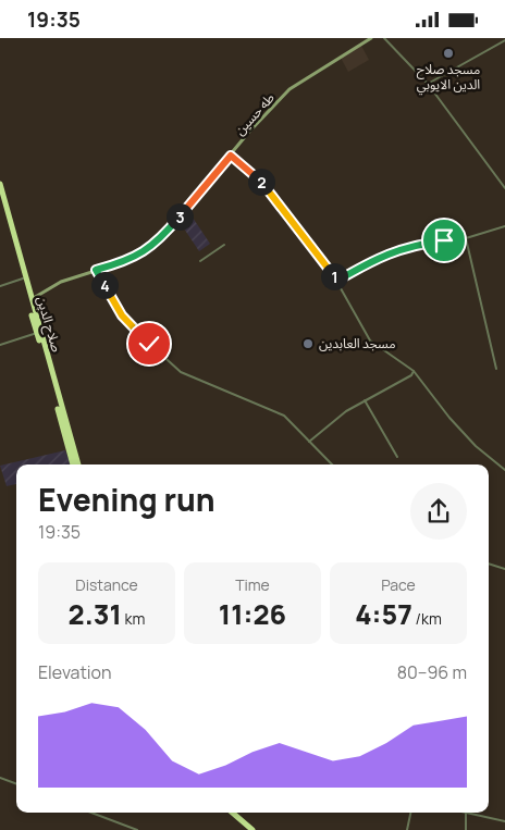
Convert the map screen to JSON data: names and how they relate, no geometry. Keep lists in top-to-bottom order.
{
  "streets": {
    "highway": ["صلاح الدين"],
    "street": ["طه حسين"]
  },
  "crossings": [
    ["طه حسين", "صلاح الدين"]
  ],
  "places": ["مسجد صلاح الدين الايوبي", "مسجد العابدين"],
  "page": {
    "status": "19:35",
    "pins": [
      "2",
      "3",
      "1",
      "4"
    ],
    "heading": ["Evening run", "19:35"],
    "stats": [
      ["Distance", "2.31 km"],
      ["Time", "11:26"],
      ["Pace", "4:57 /km"]
    ],
    "chart": ["Elevation", "80–96 m"]
  }
}
